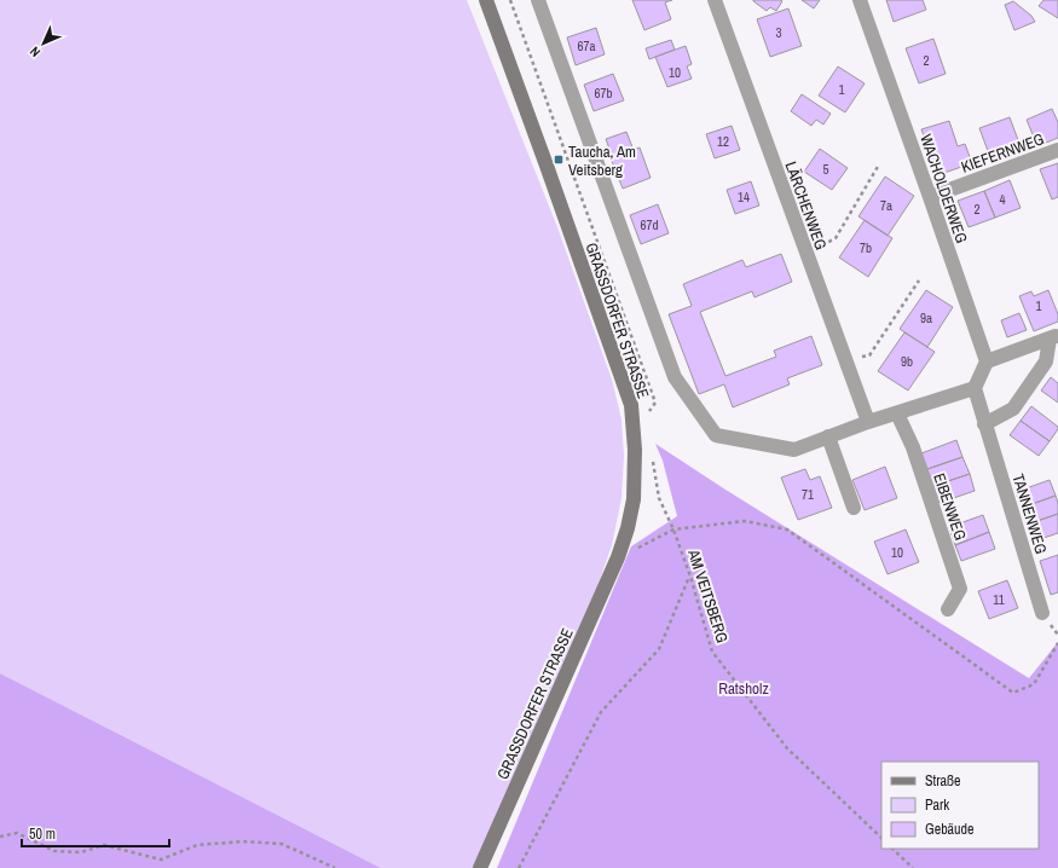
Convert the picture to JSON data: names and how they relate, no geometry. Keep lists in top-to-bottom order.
{
  "streets": {
    "street": [
      "KIEFERNWEG",
      "WACHOLDERWEG",
      "LÄRCHENWEG",
      "GRASSDORFER STRASSE",
      "EIBENWEG",
      "TANNENWEG"
    ],
    "path": ["AM VEITSBERG"]
  },
  "crossings": [
    ["KIEFERNWEG", "WACHOLDERWEG"],
    ["LÄRCHENWEG", "GRASSDORFER STRASSE"],
    ["GRASSDORFER STRASSE", "EIBENWEG"],
    ["GRASSDORFER STRASSE", "TANNENWEG"]
  ],
  "parks": ["Ratsholz"],
  "places": {
    "transit": ["Taucha, Am Veitsberg"]
  },
  "house_numbers": [
    "3",
    "67a",
    "2",
    "10",
    "1",
    "67b",
    "12",
    "5",
    "14",
    "4",
    "7a",
    "2",
    "67d",
    "7b",
    "1",
    "9a",
    "9b",
    "71",
    "10",
    "11"
  ],
  "legend": ["Straße", "Park", "Gebäude"],
  "scale_bar": "50 m",
  "north": "bottom left"
}
